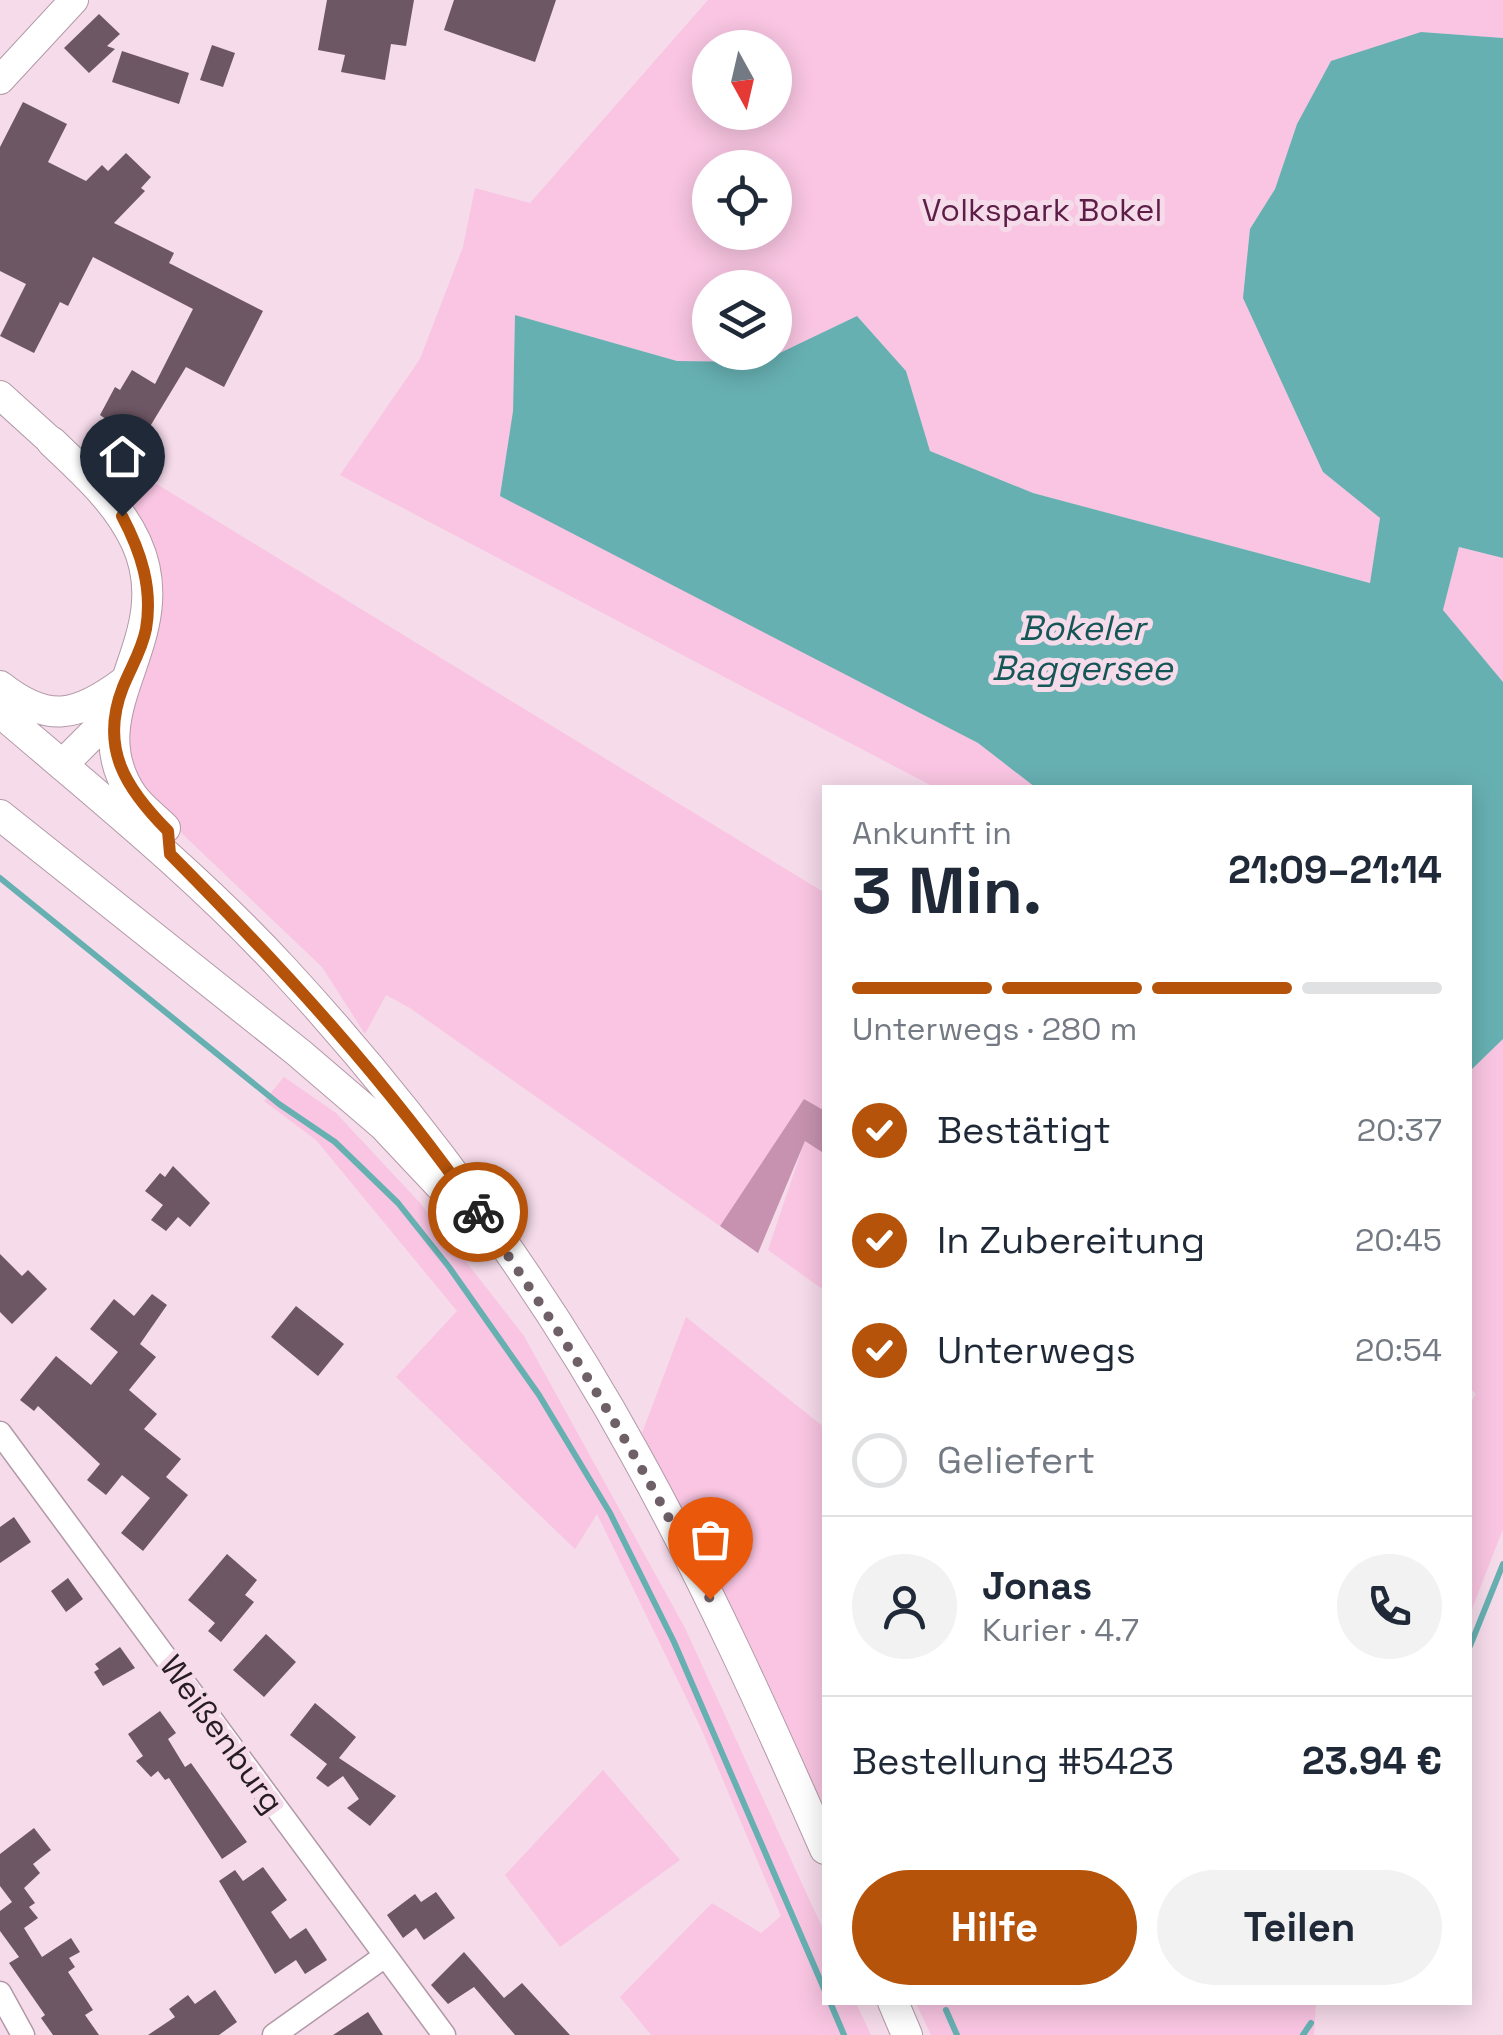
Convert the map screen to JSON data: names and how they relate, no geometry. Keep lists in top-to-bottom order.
{
  "streets": {
    "street": ["Weißenburg"]
  },
  "water": ["Bokeler Baggersee"],
  "parks": ["Volkspark Bokel"],
  "north": "bottom",
  "page": {
    "heading": ["3 Min.", "Ankunft in", "21:09–21:14"],
    "panel": [
      "Jonas",
      "Kurier · 4.7",
      "Bestellung #5423",
      "23.94 €"
    ],
    "bar": "Unterwegs · 280 m",
    "list": [
      ["Bestätigt", "20:37"],
      ["In Zubereitung", "20:45"],
      ["Unterwegs", "20:54"],
      "Geliefert"
    ],
    "buttons": ["Hilfe", "Teilen"]
  }
}
